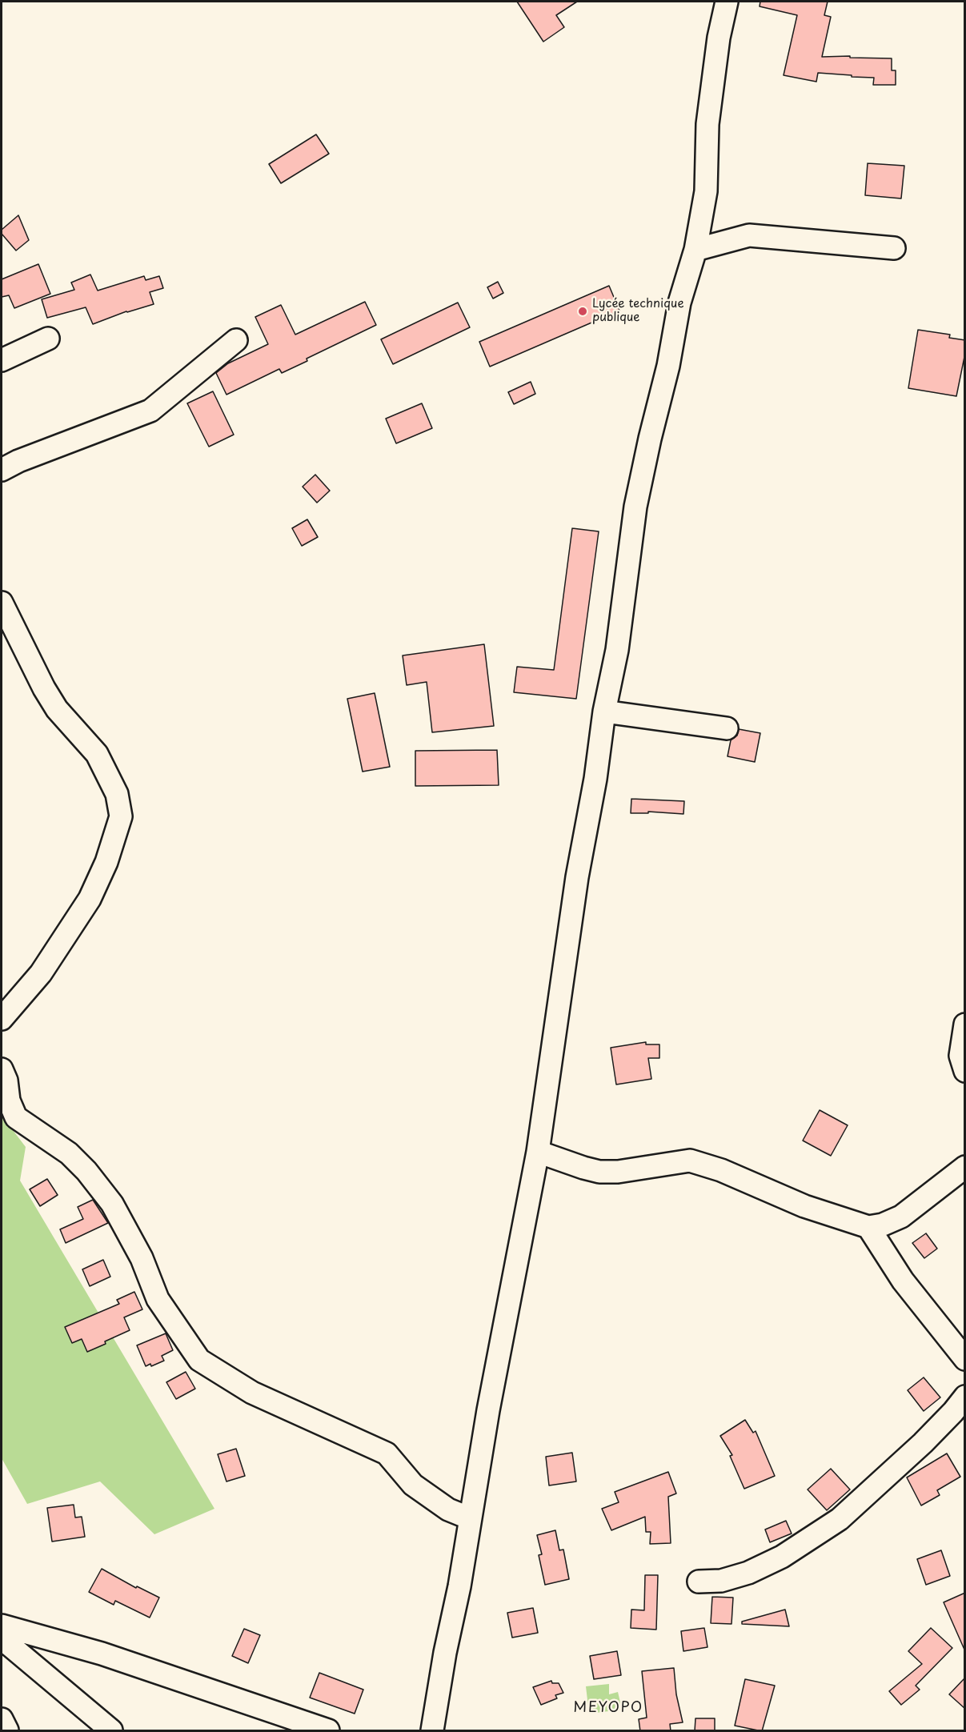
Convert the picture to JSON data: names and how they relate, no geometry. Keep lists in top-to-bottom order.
{
  "districts": ["MEYOPO"],
  "places": ["Lycée technique publique"]
}
